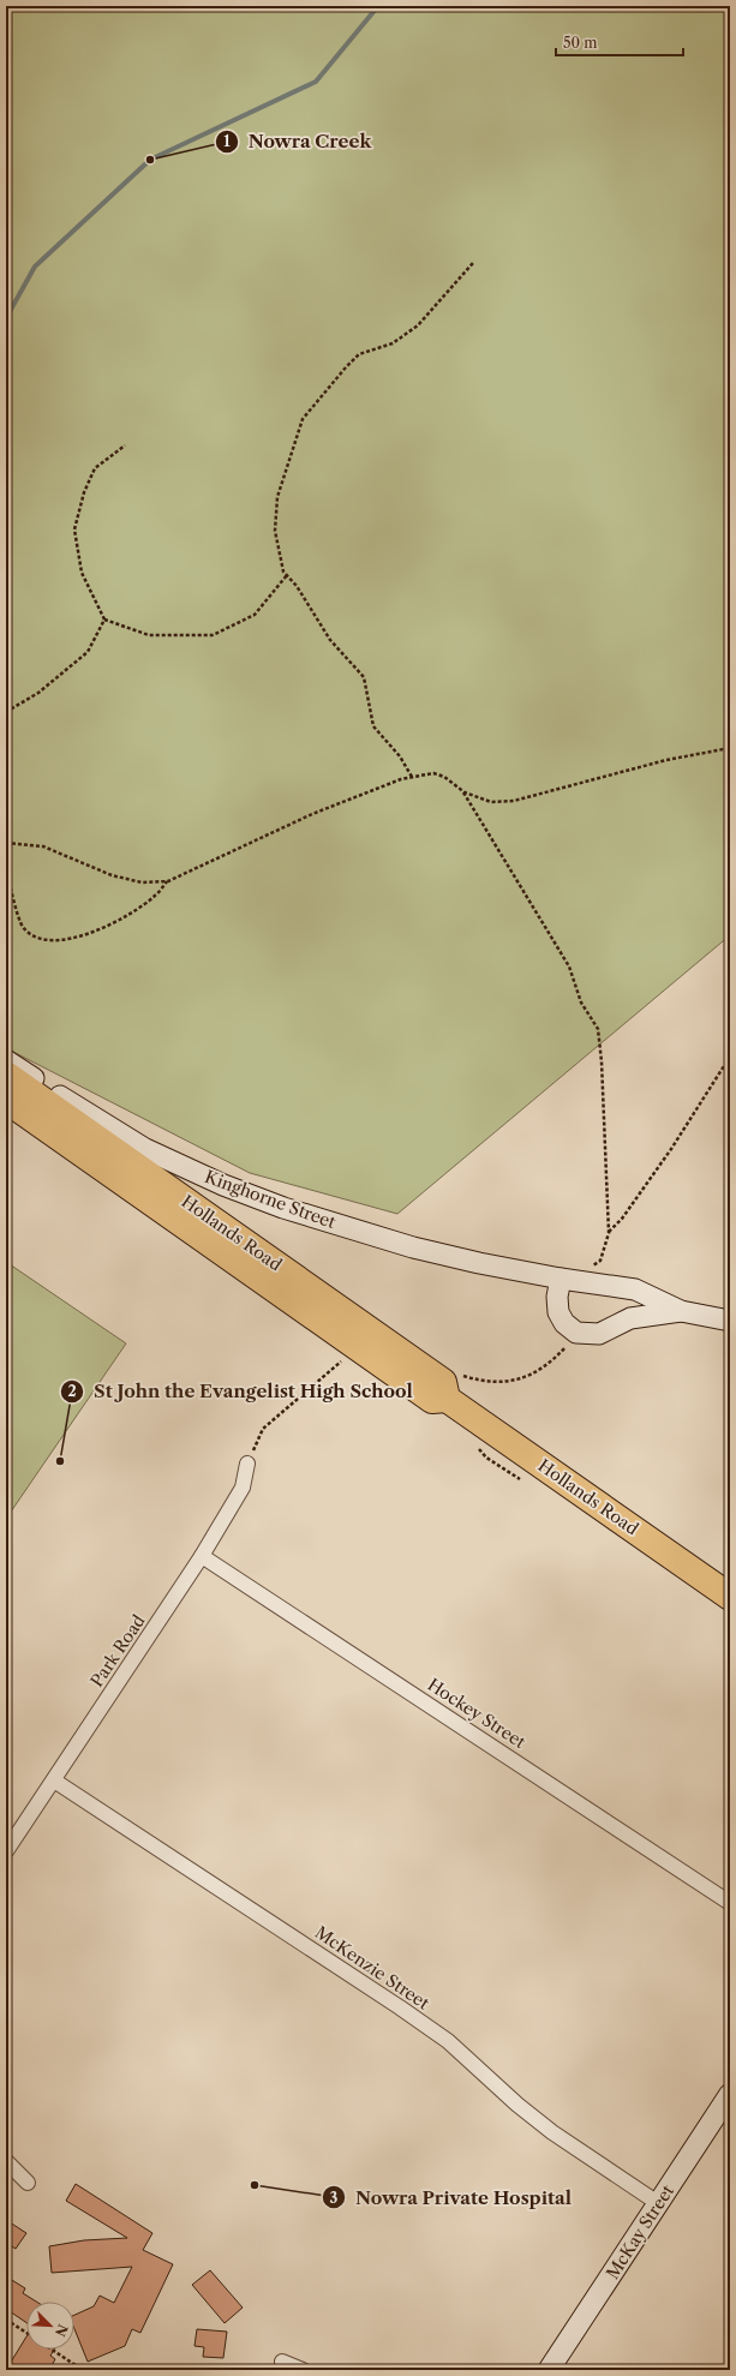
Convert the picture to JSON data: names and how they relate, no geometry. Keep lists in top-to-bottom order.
{
  "streets": {
    "highway": ["Hollands Road"],
    "main road": ["Kinghorne Street", "McKay Street"],
    "street": ["Park Road", "Hockey Street", "McKenzie Street"]
  },
  "crossings": [
    ["Park Road", "Hockey Street"],
    ["Park Road", "McKenzie Street"],
    ["McKenzie Street", "McKay Street"]
  ],
  "places": ["Nowra Creek", "St John the Evangelist High School", "Nowra Private Hospital"],
  "scale_bar": "50 m",
  "north": "bottom right"
}
